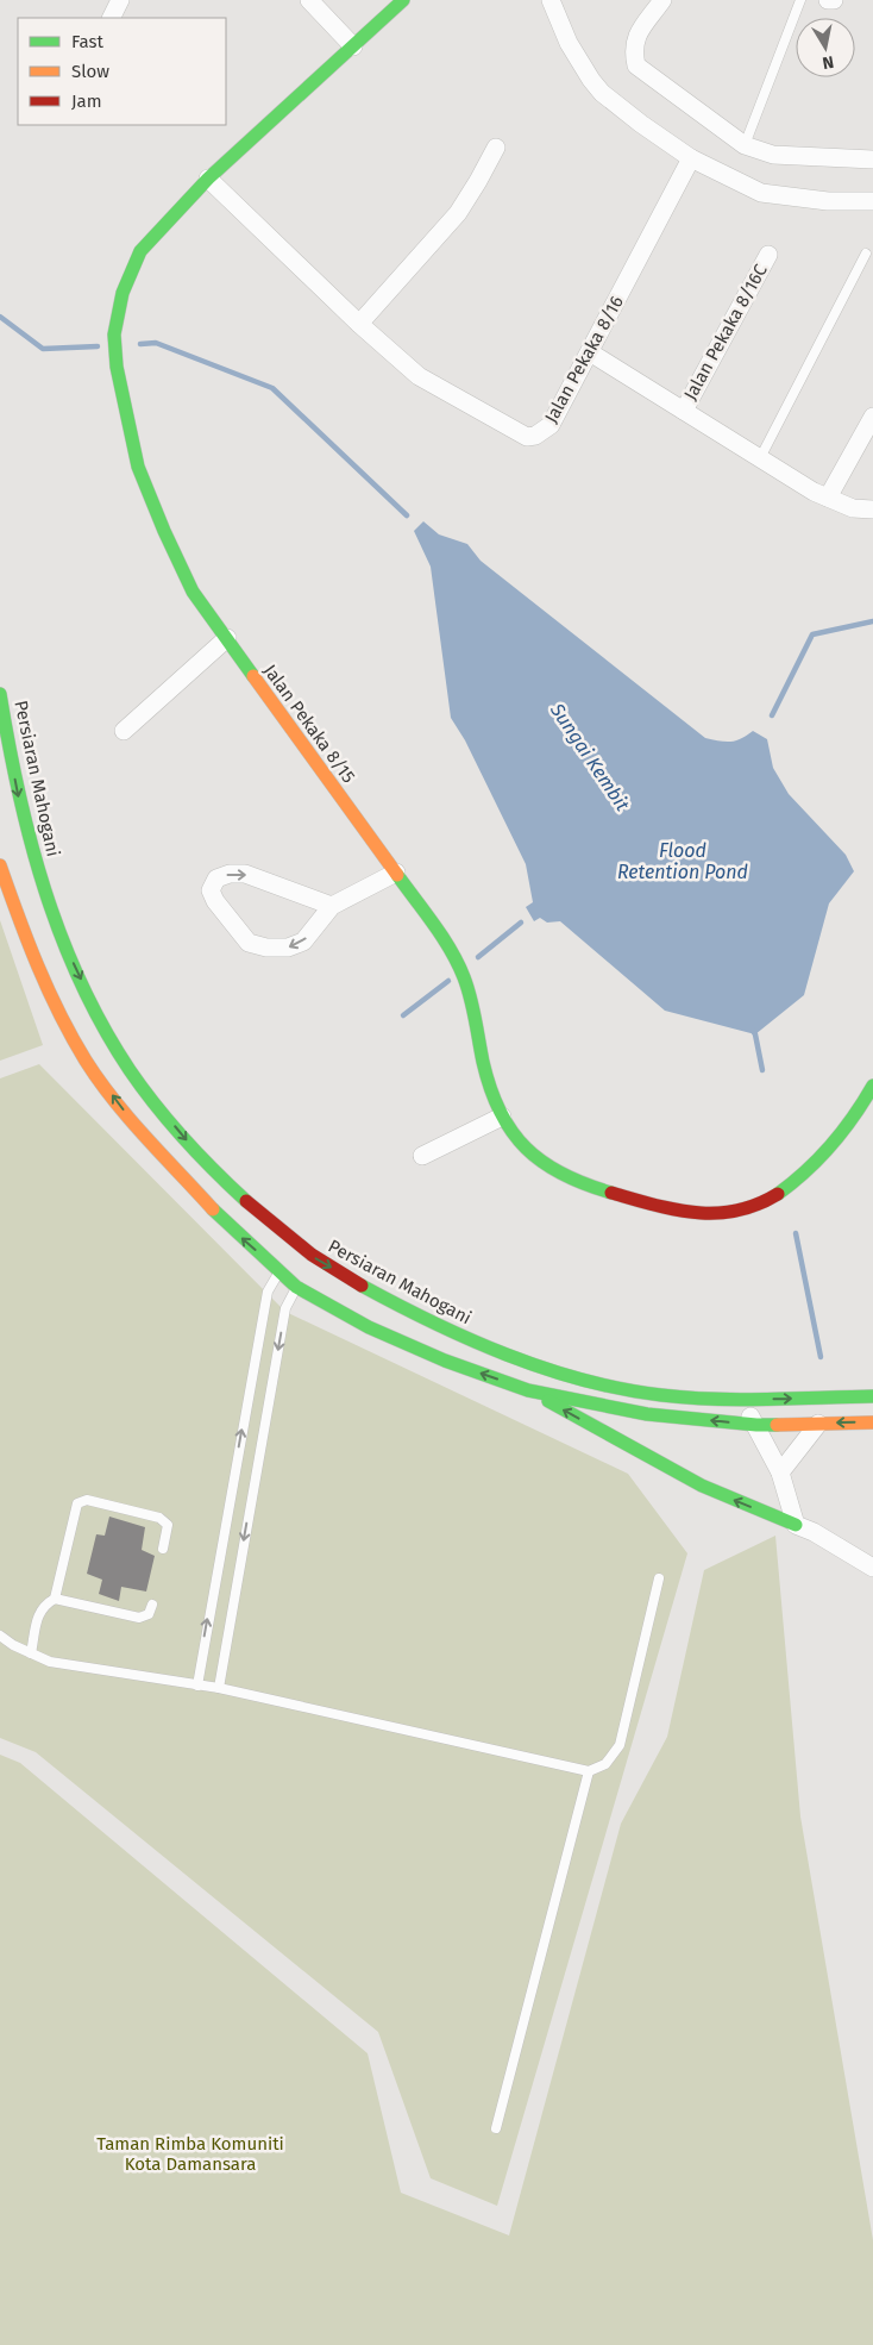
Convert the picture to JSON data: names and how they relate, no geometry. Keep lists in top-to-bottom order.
{
  "streets": {
    "main road": ["Jalan Pekaka 8/15", "Persiaran Mahogani"],
    "street": ["Jalan Pekaka 8/16C", "Jalan Pekaka 8/16"]
  },
  "crossings": [
    ["Jalan Pekaka 8/16", "Jalan Pekaka 8/15"]
  ],
  "water": ["Sungai Kembit", "Flood Retention Pond"],
  "parks": ["Taman Rimba Komuniti Kota Damansara"],
  "legend": ["Fast", "Slow", "Jam"],
  "north": "bottom"
}
